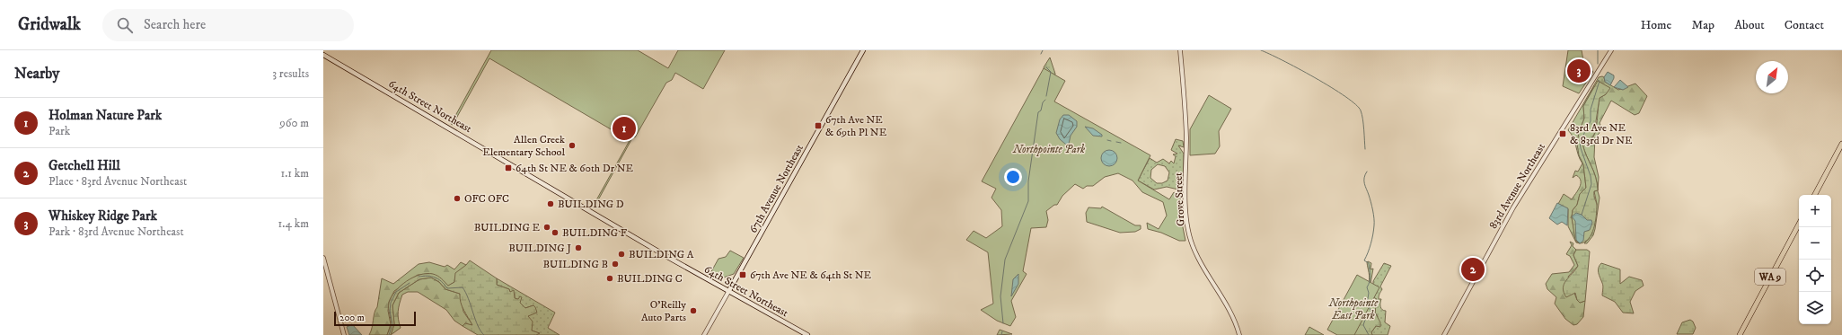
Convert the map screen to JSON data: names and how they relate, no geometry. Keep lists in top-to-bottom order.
{
  "streets": {
    "main road": ["64th Street Northeast", "67th Avenue Northeast", "WA 9"],
    "street": ["83rd Avenue Northeast", "Grove Street"]
  },
  "crossings": [
    ["64th Street Northeast", "67th Avenue Northeast"]
  ],
  "parks": ["Northpointe Park", "Northpointe East Park"],
  "places": {
    "transit": [
      "67th Ave NE & 69th Pl NE",
      "83rd Ave NE & 83rd Dr NE",
      "64th St NE & 60th Dr NE",
      "67th Ave NE & 64th St NE"
    ],
    "other": [
      "Allen Creek Elementary School",
      "OFC OFC",
      "BUILDING D",
      "BUILDING E",
      "BUILDING F",
      "BUILDING J",
      "BUILDING A",
      "BUILDING B",
      "BUILDING C",
      "O'Reilly Auto Parts"
    ]
  },
  "scale_bar": "200 m",
  "north": "top right",
  "page": {
    "header": "Gridwalk",
    "search": "Search here",
    "nav": [
      "Home",
      "Map",
      "About",
      "Contact"
    ],
    "heading": ["Nearby", "3 results"],
    "pins": ["3", "1", "2"],
    "list": [
      {
        "mark": "1",
        "name": "Holman Nature Park",
        "note": "Park",
        "value": "960 m"
      },
      {
        "mark": "2",
        "name": "Getchell Hill",
        "note": "Place · 83rd Avenue Northeast",
        "value": "1.1 km"
      },
      {
        "mark": "3",
        "name": "Whiskey Ridge Park",
        "note": "Park · 83rd Avenue Northeast",
        "value": "1.4 km"
      }
    ],
    "map_buttons": ["+", "−"],
    "scale": "200 m"
  }
}
